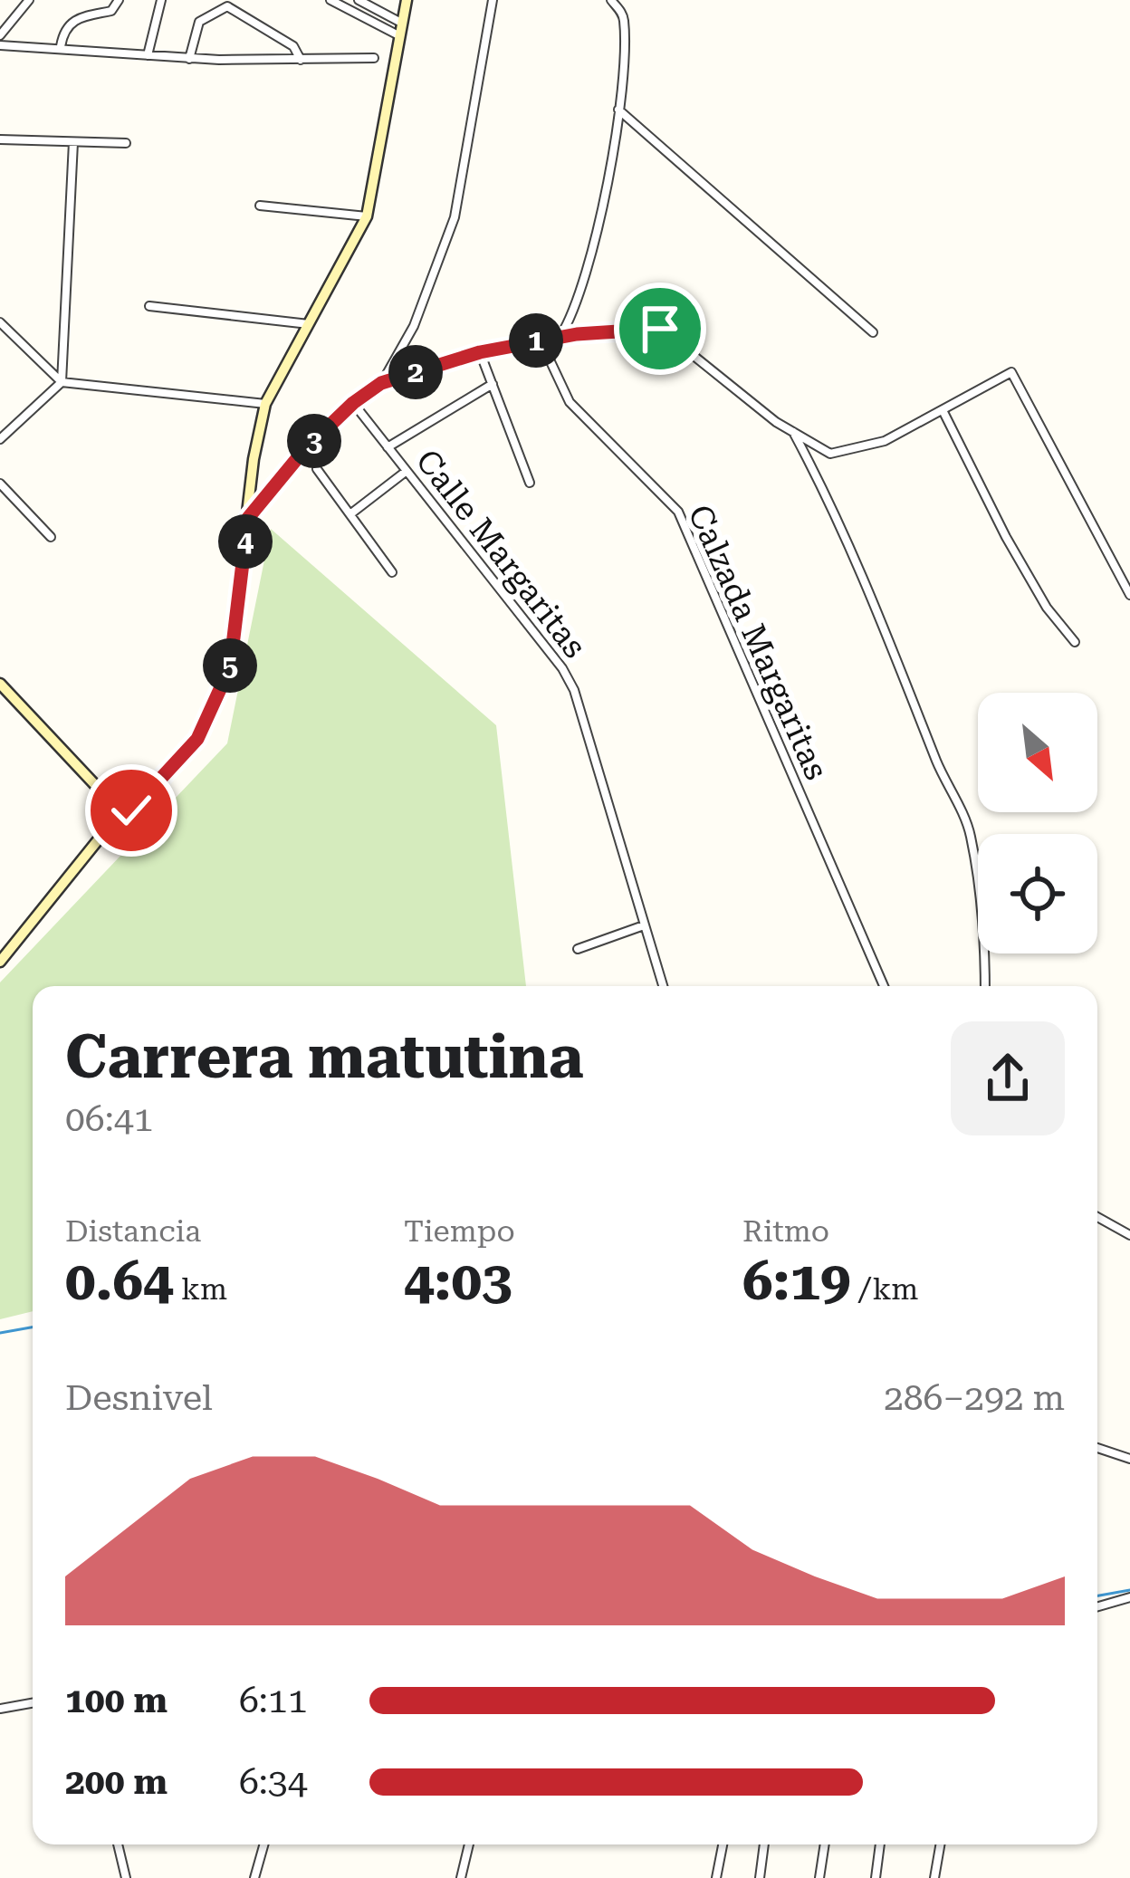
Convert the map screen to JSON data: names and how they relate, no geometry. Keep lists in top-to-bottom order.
{
  "streets": {
    "street": ["Calle Margaritas", "Calzada Margaritas"]
  },
  "north": "bottom right",
  "page": {
    "pins": [
      "1",
      "2",
      "3",
      "4",
      "5"
    ],
    "heading": ["Carrera matutina", "06:41"],
    "stats": [
      ["Distancia", "0.64 km"],
      ["Tiempo", "4:03"],
      ["Ritmo", "6:19 /km"]
    ],
    "chart": ["Desnivel", "286–292 m"],
    "list": [
      {
        "name": "100 m",
        "note": "6:11"
      },
      {
        "name": "200 m",
        "note": "6:34"
      }
    ]
  }
}
